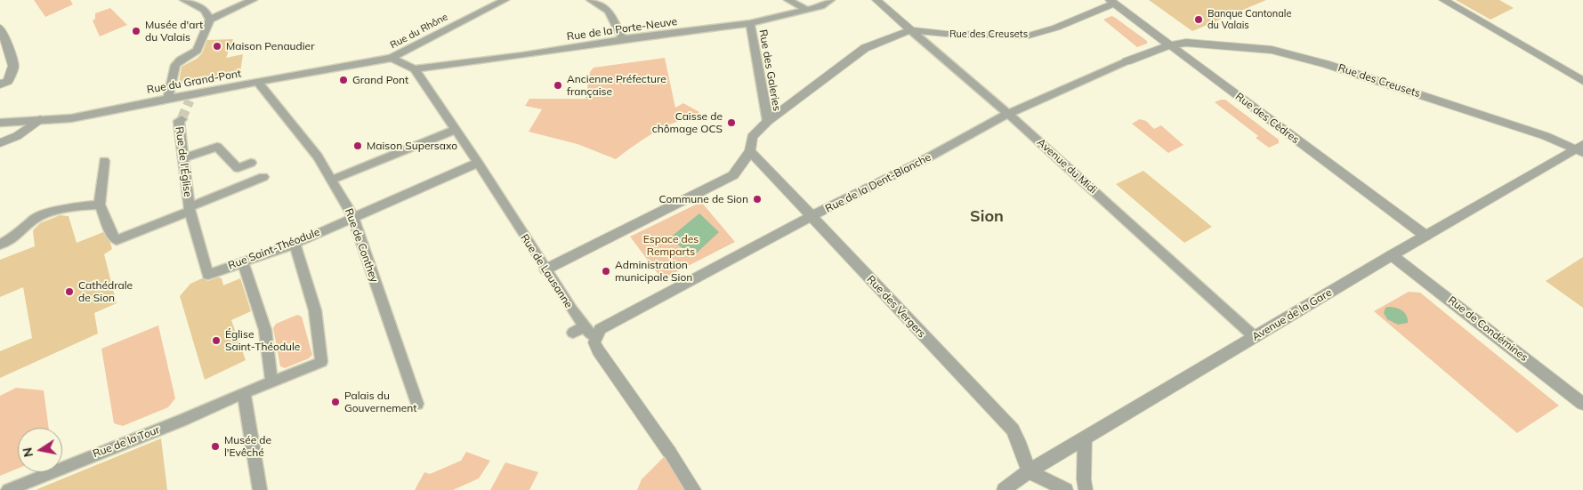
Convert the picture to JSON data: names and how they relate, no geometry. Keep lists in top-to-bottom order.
{
  "streets": {
    "street": [
      "Rue de la Porte-Neuve",
      "Rue du Rhône",
      "Rue des Creusets",
      "Rue des Galeries",
      "Rue du Grand-Pont",
      "Rue des Cèdres",
      "Rue de l'Église",
      "Avenue du Midi",
      "Rue de la Dent-Blanche",
      "Rue de Conthey",
      "Rue Saint-Théodule",
      "Rue de Lausanne",
      "Rue des Vergers",
      "Avenue de la Gare",
      "Rue de Condémines",
      "Rue de la Tour"
    ]
  },
  "crossings": [
    ["Rue de la Porte-Neuve", "Rue des Galeries"],
    ["Rue de la Porte-Neuve", "Rue de Lausanne"],
    ["Rue du Rhône", "Rue du Grand-Pont"],
    ["Rue du Rhône", "Rue de Lausanne"],
    ["Rue des Creusets", "Rue des Cèdres"],
    ["Rue des Creusets", "Avenue du Midi"],
    ["Rue des Creusets", "Rue de la Dent-Blanche"],
    ["Rue des Creusets", "Avenue de la Gare"],
    ["Rue du Grand-Pont", "Rue de Conthey"],
    ["Rue du Grand-Pont", "Rue de Lausanne"],
    ["Rue des Cèdres", "Rue de la Dent-Blanche"],
    ["Rue des Cèdres", "Avenue de la Gare"],
    ["Rue de l'Église", "Rue Saint-Théodule"],
    ["Avenue du Midi", "Rue de la Dent-Blanche"],
    ["Avenue du Midi", "Avenue de la Gare"],
    ["Rue de la Dent-Blanche", "Rue de Lausanne"],
    ["Rue de la Dent-Blanche", "Rue des Vergers"],
    ["Rue de Conthey", "Rue Saint-Théodule"],
    ["Rue Saint-Théodule", "Rue de Lausanne"],
    ["Rue Saint-Théodule", "Rue de la Tour"],
    ["Rue des Vergers", "Avenue de la Gare"],
    ["Avenue de la Gare", "Rue de Condémines"]
  ],
  "districts": ["Sion"],
  "parks": ["Espace des Remparts"],
  "places": [
    "Banque Cantonale du Valais",
    "Musée d'art du Valais",
    "Maison Penaudier",
    "Grand Pont",
    "Ancienne Préfecture française",
    "Caisse de chômage OCS",
    "Maison Supersaxo",
    "Commune de Sion",
    "Administration municipale Sion",
    "Cathédrale de Sion",
    "Église Saint-Théodule",
    "Palais du Gouvernement",
    "Musée de l'Evêché"
  ],
  "north": "left"
}
